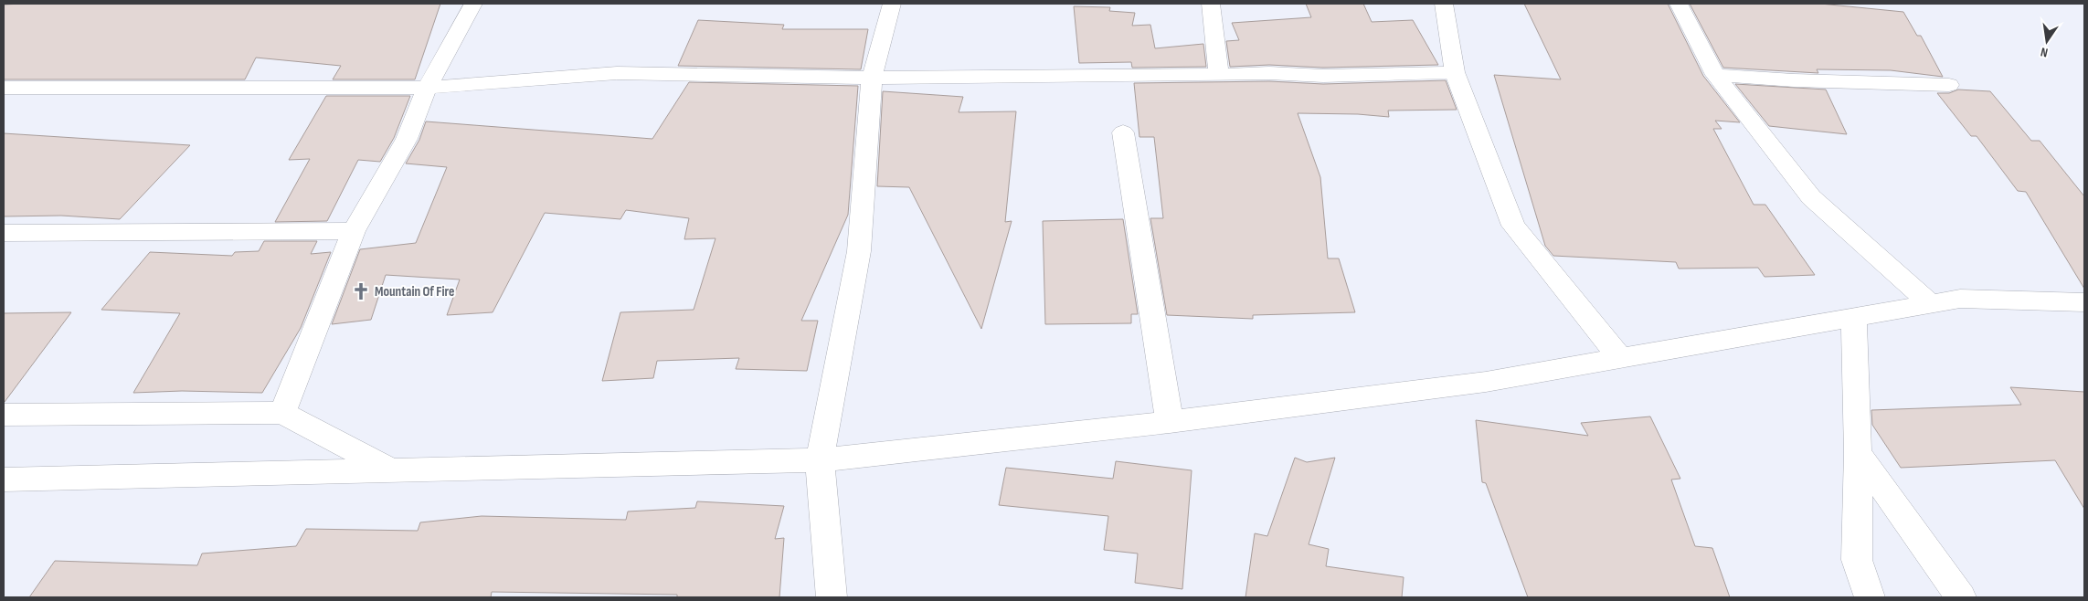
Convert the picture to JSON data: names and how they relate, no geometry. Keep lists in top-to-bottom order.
{
  "places": {
    "church": ["Mountain Of Fire"]
  },
  "north": "bottom"
}
